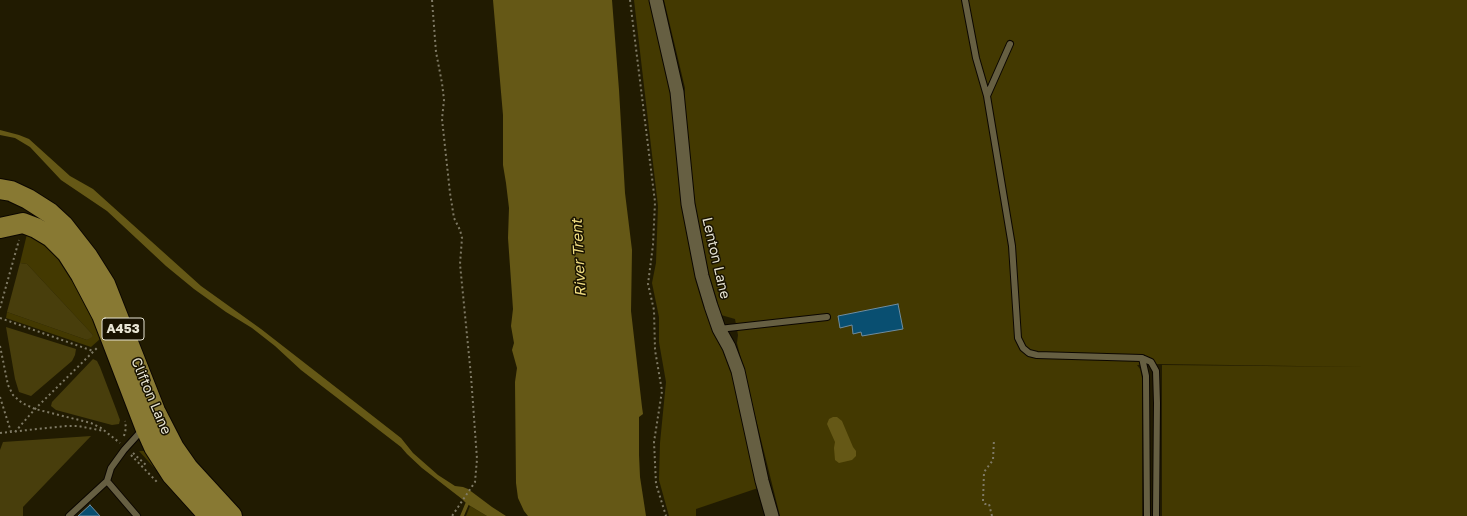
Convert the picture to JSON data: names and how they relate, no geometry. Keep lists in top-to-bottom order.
{
  "streets": {
    "main road": ["A453", "Clifton Lane"],
    "street": ["Lenton Lane"]
  },
  "water": ["River Trent"]
}
